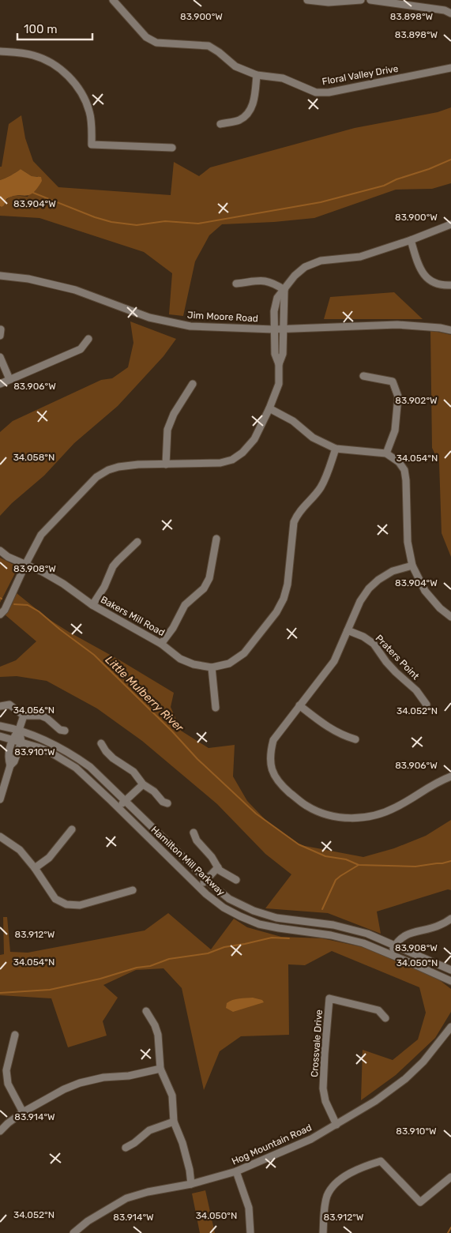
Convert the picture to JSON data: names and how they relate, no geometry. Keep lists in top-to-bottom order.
{
  "streets": {
    "street": [
      "Floral Valley Drive",
      "Jim Moore Road",
      "Bakers Mill Road",
      "Praters Point",
      "Hamilton Mill Parkway",
      "Crossvale Drive",
      "Hog Mountain Road"
    ]
  },
  "crossings": [
    ["Crossvale Drive", "Hog Mountain Road"]
  ],
  "water": ["Little Mulberry River"],
  "scale_bar": "100 m",
  "coordinates": [
    "83.900°W",
    "83.898°W",
    "83.904°W",
    "83.906°W",
    "83.902°W",
    "34.058°N",
    "34.054°N",
    "83.908°W",
    "34.056°N",
    "34.052°N",
    "83.910°W",
    "83.912°W",
    "34.050°N",
    "83.914°W"
  ]
}
